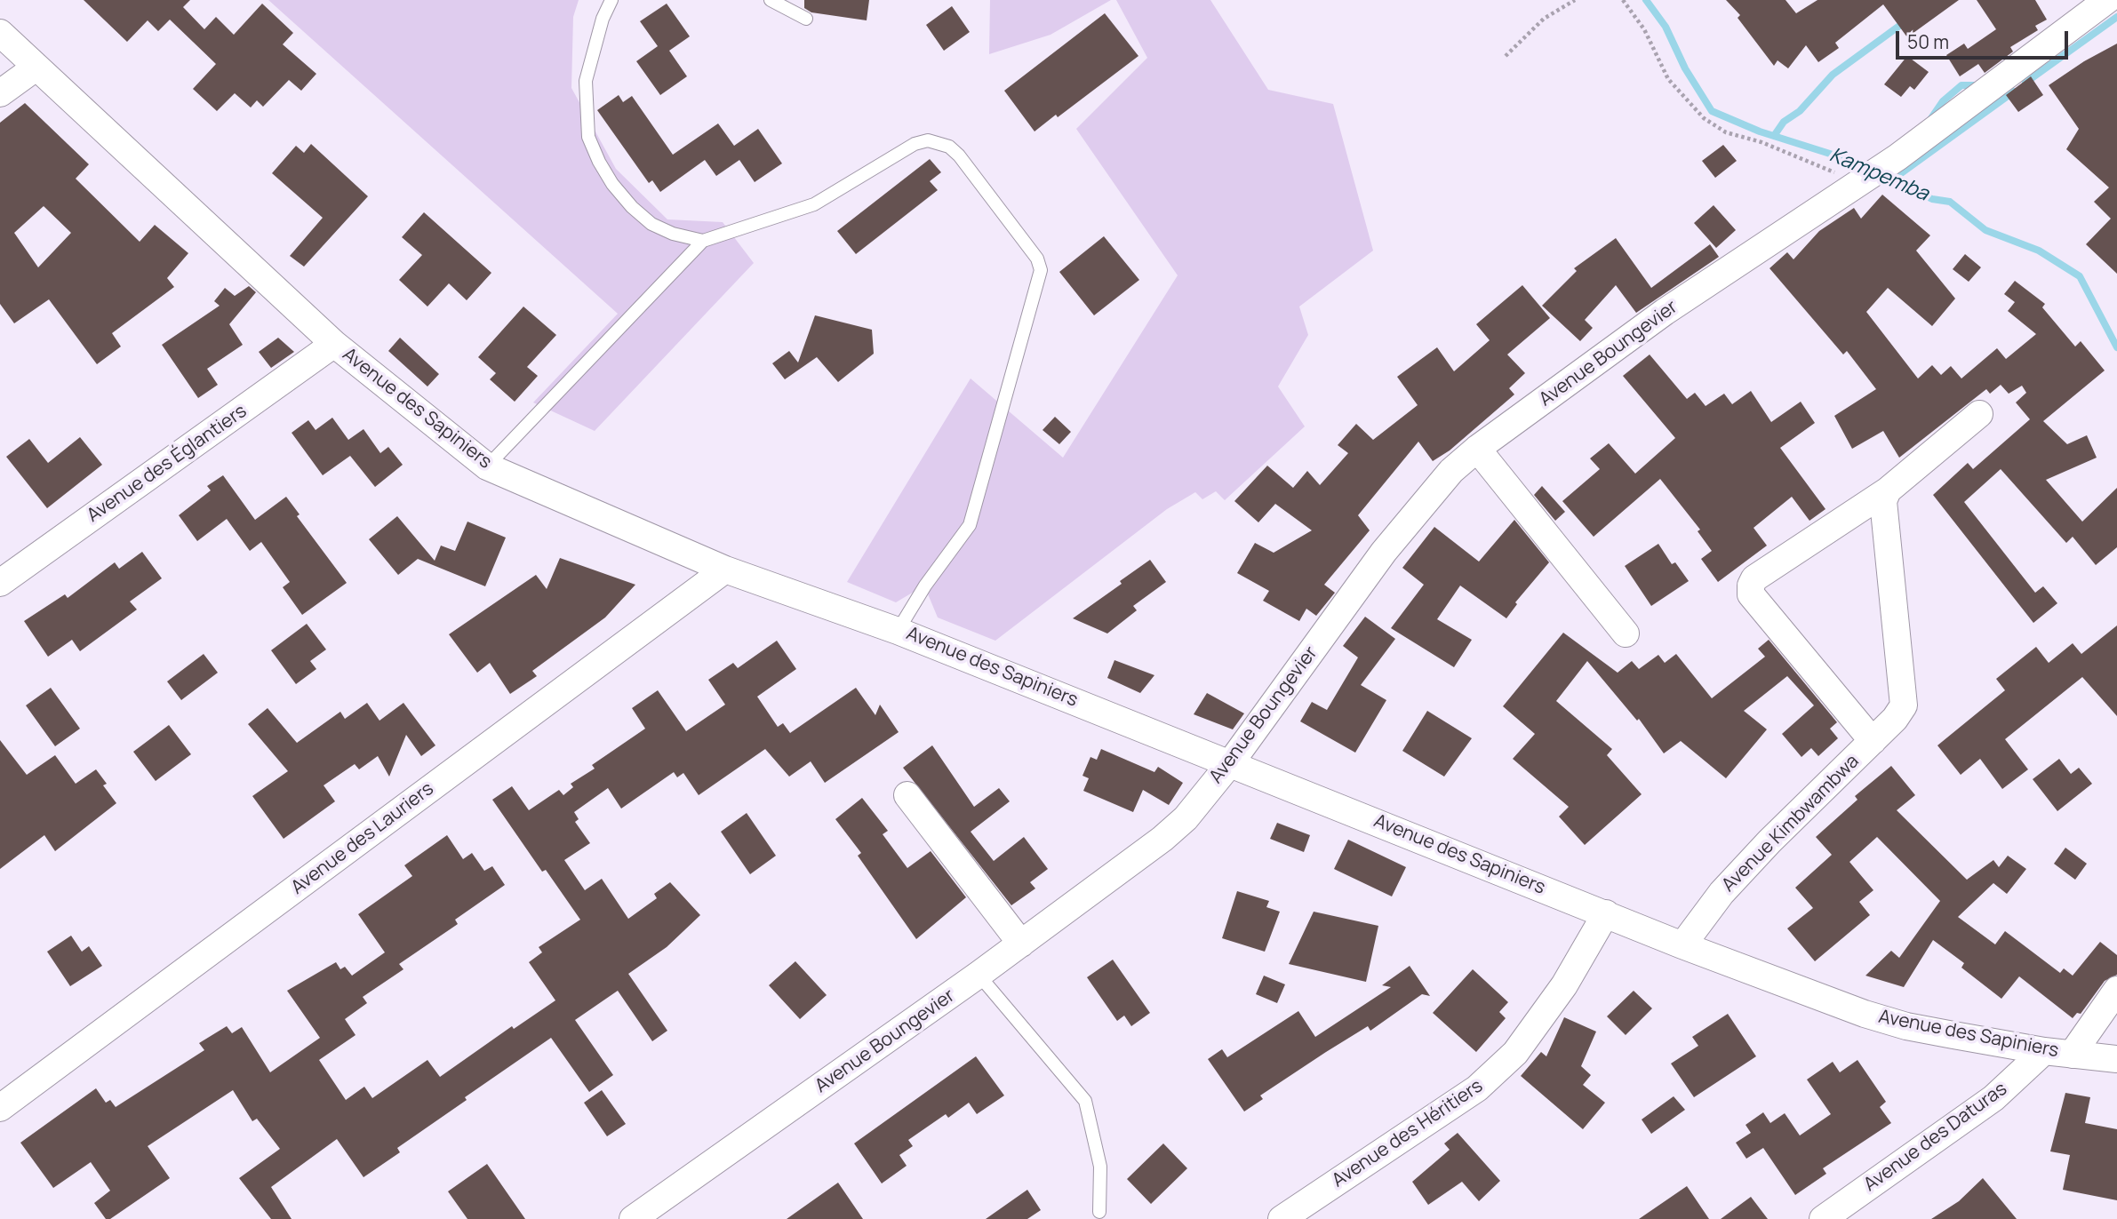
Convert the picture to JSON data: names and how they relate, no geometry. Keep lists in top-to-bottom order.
{
  "streets": {
    "street": [
      "Avenue Boungevier",
      "Avenue des Sapiniers",
      "Avenue des Églantiers",
      "Avenue Kimbwambwa",
      "Avenue des Lauriers",
      "Avenue des Héritiers",
      "Avenue des Daturas"
    ]
  },
  "crossings": [
    ["Avenue Boungevier", "Avenue des Sapiniers"],
    ["Avenue des Sapiniers", "Avenue des Églantiers"],
    ["Avenue des Sapiniers", "Avenue Kimbwambwa"],
    ["Avenue des Sapiniers", "Avenue des Lauriers"],
    ["Avenue des Sapiniers", "Avenue des Héritiers"],
    ["Avenue des Sapiniers", "Avenue des Daturas"]
  ],
  "water": ["Kampemba"],
  "scale_bar": "50 m"
}
